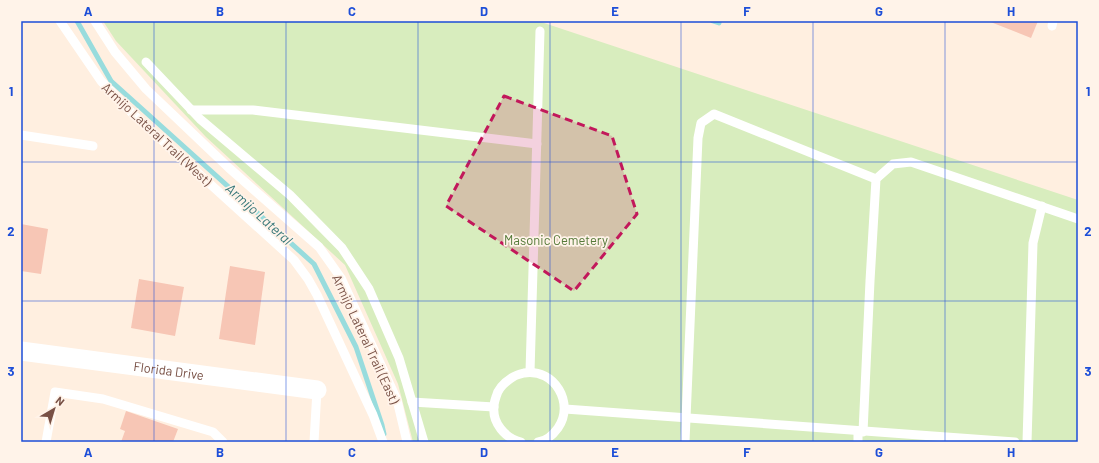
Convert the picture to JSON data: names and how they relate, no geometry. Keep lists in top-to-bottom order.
{
  "streets": {
    "street": ["Florida Drive"],
    "lane": ["Armijo Lateral Trail (West)", "Armijo Lateral Trail (East)"]
  },
  "water": ["Armijo Lateral"],
  "parks": ["Masonic Cemetery"],
  "north": "top right",
  "grid": {
    "columns": [
      "A",
      "B",
      "C",
      "D",
      "E",
      "F",
      "G",
      "H"
    ],
    "rows": ["1", "2", "3"]
  }
}
